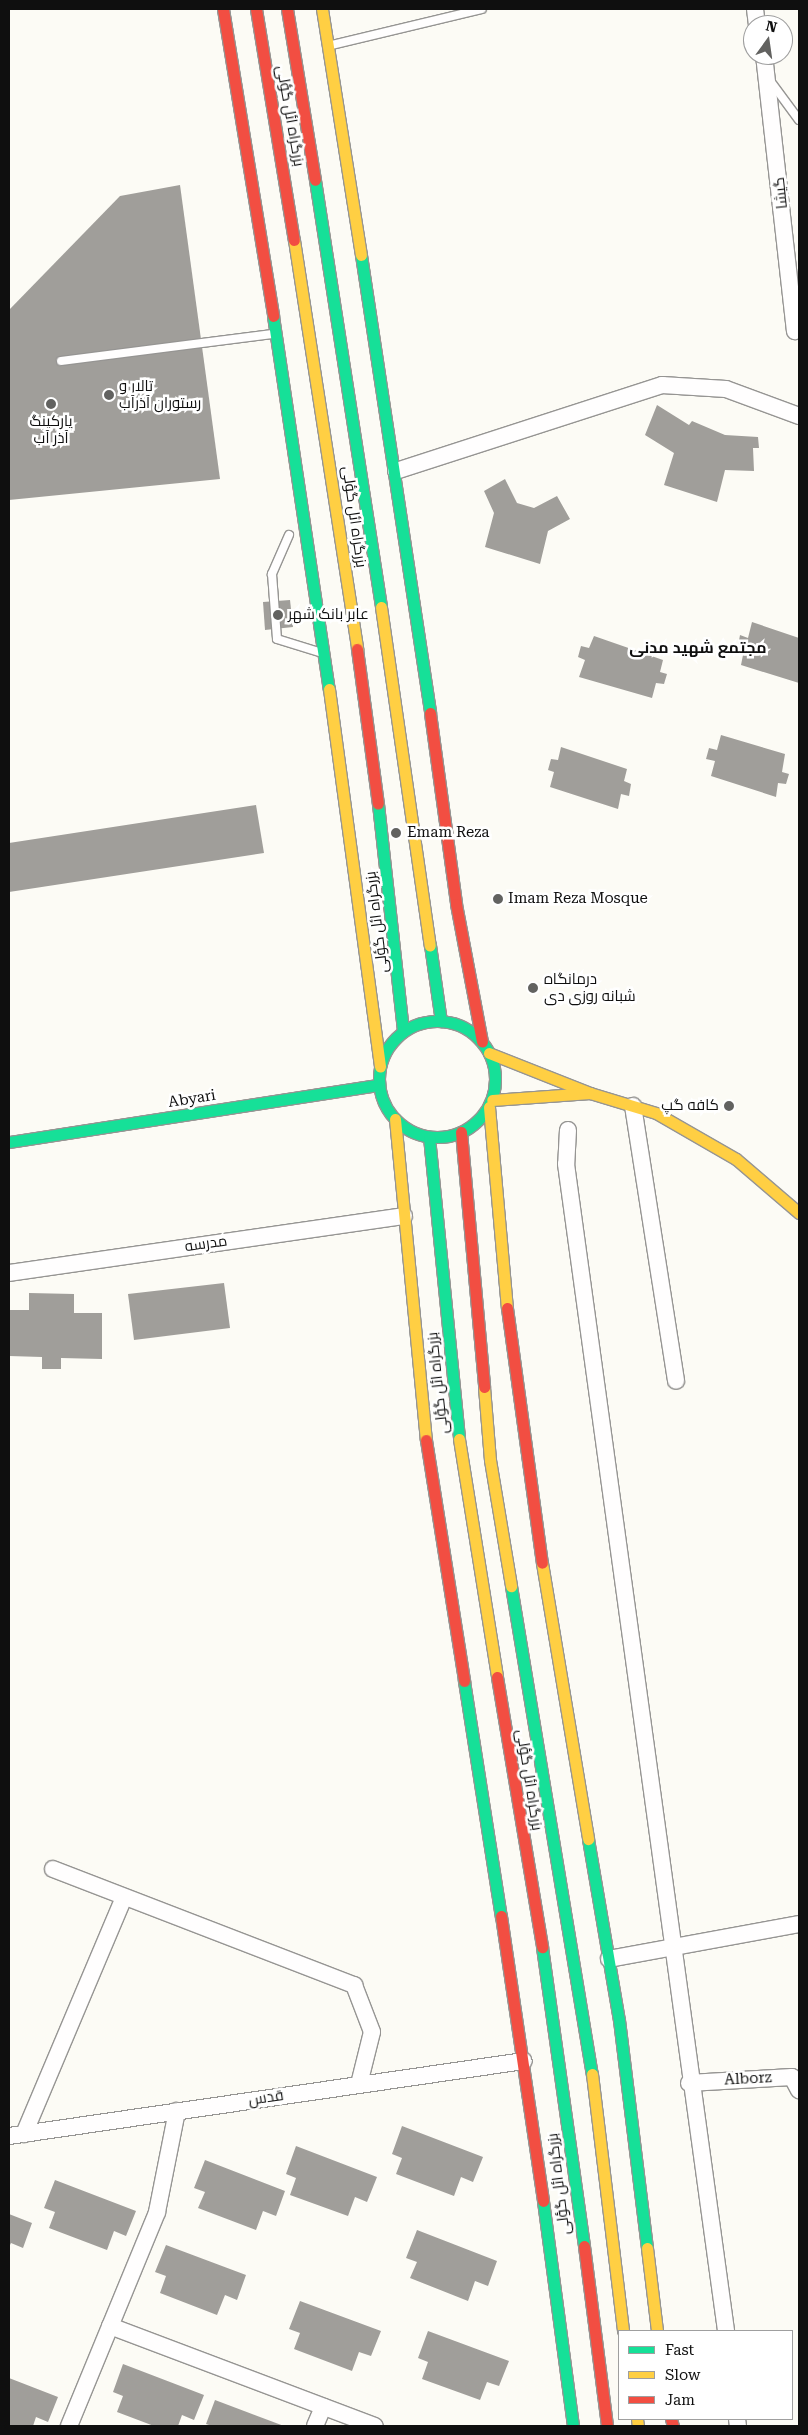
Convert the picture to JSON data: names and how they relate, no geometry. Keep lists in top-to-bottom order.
{
  "streets": {
    "main road": ["بزرگراه ائل گؤلی", "Abyari"],
    "street": [
      "گیشا",
      "مدرسه",
      "Alborz",
      "قدس"
    ]
  },
  "crossings": [
    ["بزرگراه ائل گؤلی", "Abyari"]
  ],
  "districts": ["مجتمع شهید مدنی"],
  "places": [
    "تالار و رستوران آذرآب",
    "پارکینگ آذر آب",
    "عابر بانک شهر",
    "Emam Reza",
    "Imam Reza Mosque",
    "درمانگاه شبانه روزی دی",
    "کافه گپ"
  ],
  "legend": ["Fast", "Slow", "Jam"],
  "north": "top"
}
